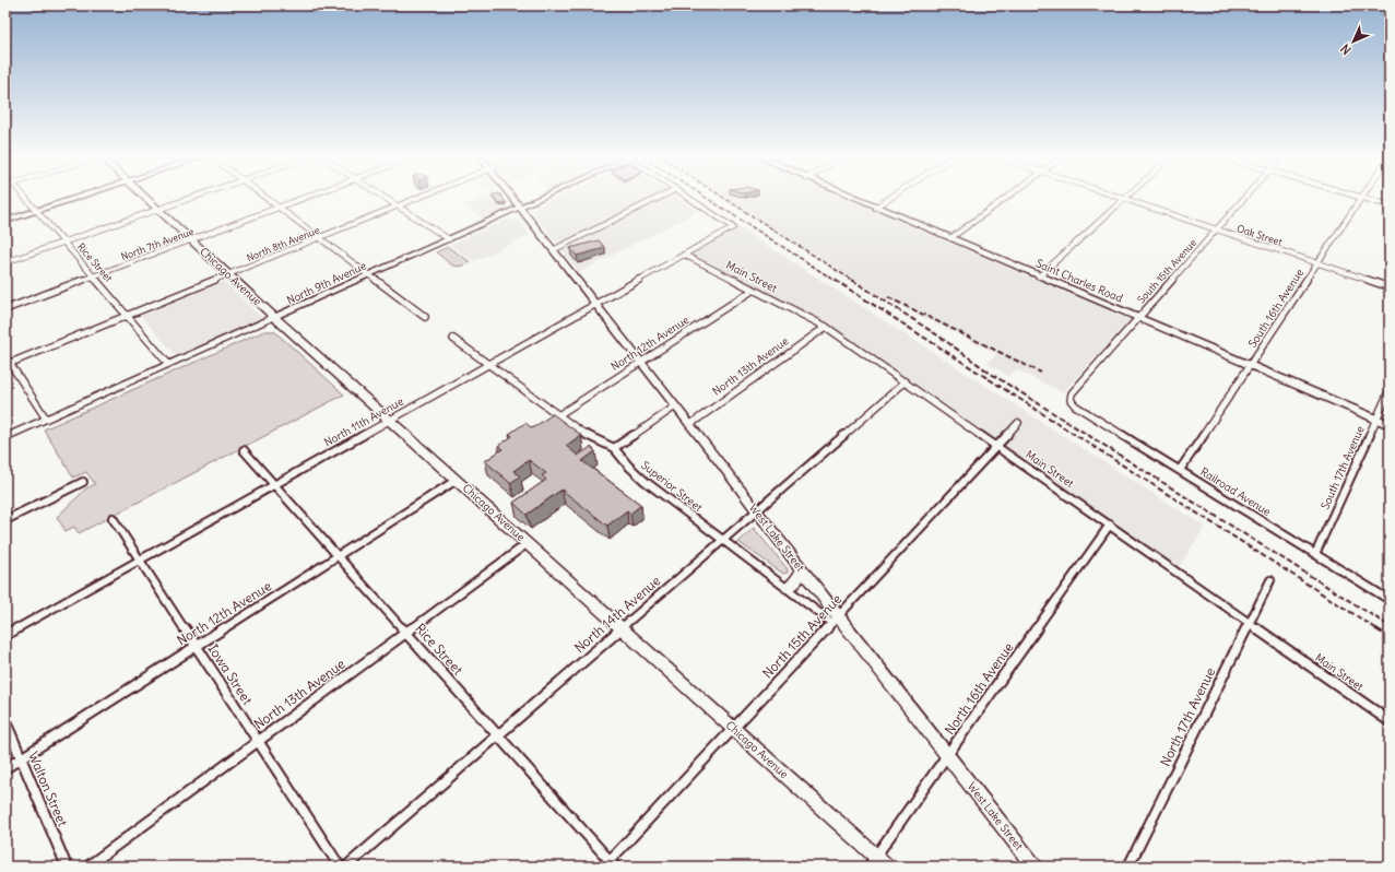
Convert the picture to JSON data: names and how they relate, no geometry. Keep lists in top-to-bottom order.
{
  "streets": {
    "main road": ["Chicago Avenue", "Saint Charles Road", "West Lake Street"],
    "street": [
      "Oak Street",
      "North 7th Avenue",
      "North 8th Avenue",
      "Rice Street",
      "South 15th Avenue",
      "Main Street",
      "North 9th Avenue",
      "South 16th Avenue",
      "North 12th Avenue",
      "North 13th Avenue",
      "North 11th Avenue",
      "South 17th Avenue",
      "Superior Street",
      "Railroad Avenue",
      "North 14th Avenue",
      "North 15th Avenue",
      "Iowa Street",
      "North 16th Avenue",
      "North 17th Avenue",
      "Walton Street"
    ]
  },
  "crossings": [
    ["Oak Street", "South 15th Avenue"],
    ["Oak Street", "South 16th Avenue"],
    ["North 7th Avenue", "Rice Street"],
    ["North 7th Avenue", "Chicago Avenue"],
    ["North 8th Avenue", "Rice Street"],
    ["North 8th Avenue", "Chicago Avenue"],
    ["Rice Street", "North 9th Avenue"],
    ["Rice Street", "North 12th Avenue"],
    ["Rice Street", "North 13th Avenue"],
    ["Rice Street", "North 11th Avenue"],
    ["Rice Street", "North 14th Avenue"],
    ["Rice Street", "North 15th Avenue"],
    ["South 15th Avenue", "Saint Charles Road"],
    ["South 15th Avenue", "Railroad Avenue"],
    ["Chicago Avenue", "North 9th Avenue"],
    ["Chicago Avenue", "North 12th Avenue"],
    ["Chicago Avenue", "North 13th Avenue"],
    ["Chicago Avenue", "North 11th Avenue"],
    ["Chicago Avenue", "North 14th Avenue"],
    ["Chicago Avenue", "North 15th Avenue"],
    ["Chicago Avenue", "North 16th Avenue"],
    ["Main Street", "North 12th Avenue"],
    ["Main Street", "North 13th Avenue"],
    ["Main Street", "North 11th Avenue"],
    ["Main Street", "North 14th Avenue"],
    ["Main Street", "North 15th Avenue"],
    ["Main Street", "North 16th Avenue"],
    ["Main Street", "North 17th Avenue"],
    ["Saint Charles Road", "South 16th Avenue"],
    ["Saint Charles Road", "South 17th Avenue"],
    ["North 9th Avenue", "West Lake Street"],
    ["South 16th Avenue", "Railroad Avenue"],
    ["North 12th Avenue", "Superior Street"],
    ["North 12th Avenue", "West Lake Street"],
    ["North 12th Avenue", "Iowa Street"],
    ["North 12th Avenue", "Walton Street"],
    ["North 13th Avenue", "West Lake Street"],
    ["North 13th Avenue", "Iowa Street"],
    ["North 11th Avenue", "Superior Street"],
    ["North 11th Avenue", "West Lake Street"],
    ["North 11th Avenue", "Iowa Street"],
    ["South 17th Avenue", "Railroad Avenue"],
    ["Superior Street", "West Lake Street"],
    ["Superior Street", "North 14th Avenue"],
    ["Superior Street", "North 15th Avenue"],
    ["West Lake Street", "North 14th Avenue"],
    ["West Lake Street", "North 15th Avenue"],
    ["West Lake Street", "North 16th Avenue"]
  ],
  "north": "bottom left"
}
